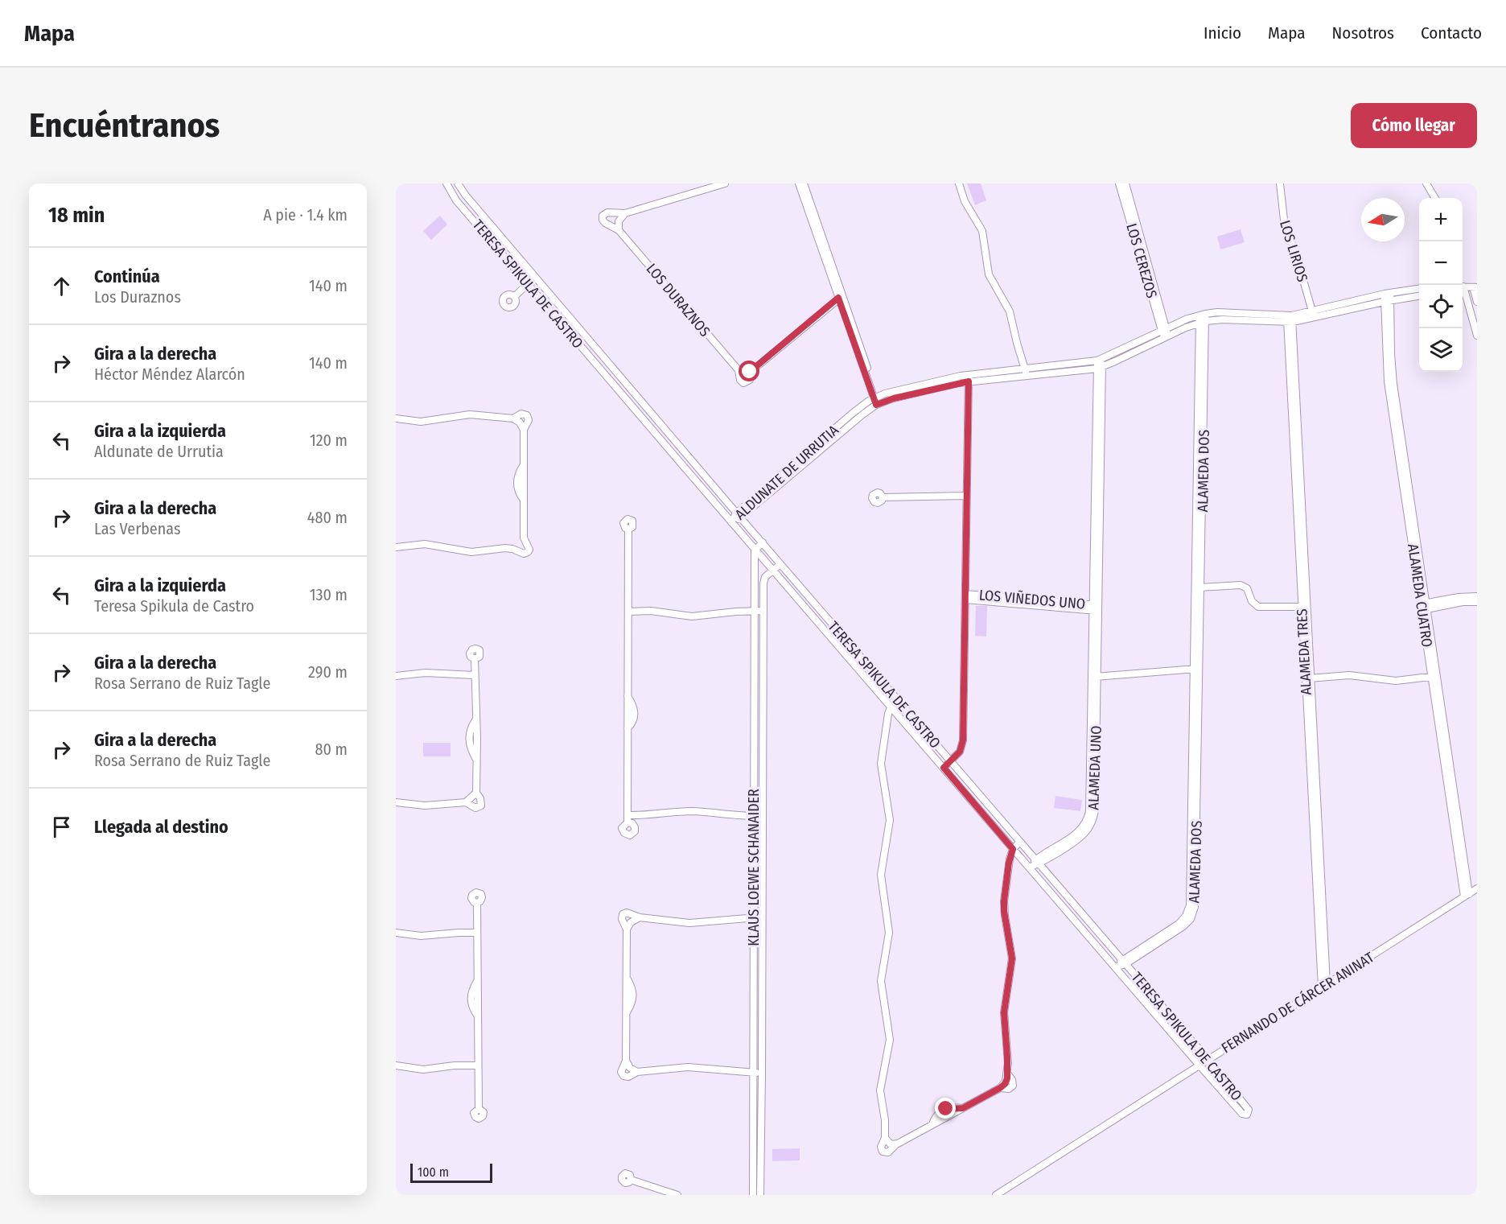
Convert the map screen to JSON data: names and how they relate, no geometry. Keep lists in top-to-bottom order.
{
  "streets": {
    "street": [
      "LOS LIRIOS",
      "LOS CEREZOS",
      "TERESA SPIKULA DE CASTRO",
      "LOS DURAZNOS",
      "ALAMEDA DOS",
      "ALDUNATE DE URRUTIA",
      "ALAMEDA CUATRO",
      "LOS VIÑEDOS UNO",
      "ALAMEDA TRES",
      "ALAMEDA UNO",
      "KLAUS LOEWE SCHANAIDER",
      "FERNANDO DE CÁRCER ANINAT"
    ]
  },
  "crossings": [
    ["LOS LIRIOS", "ALDUNATE DE URRUTIA"],
    ["LOS CEREZOS", "ALDUNATE DE URRUTIA"],
    ["TERESA SPIKULA DE CASTRO", "ALAMEDA DOS"],
    ["TERESA SPIKULA DE CASTRO", "ALDUNATE DE URRUTIA"],
    ["TERESA SPIKULA DE CASTRO", "ALAMEDA UNO"],
    ["TERESA SPIKULA DE CASTRO", "KLAUS LOEWE SCHANAIDER"],
    ["TERESA SPIKULA DE CASTRO", "FERNANDO DE CÁRCER ANINAT"],
    ["ALAMEDA DOS", "ALDUNATE DE URRUTIA"],
    ["ALDUNATE DE URRUTIA", "ALAMEDA CUATRO"],
    ["ALDUNATE DE URRUTIA", "ALAMEDA TRES"],
    ["ALDUNATE DE URRUTIA", "ALAMEDA UNO"],
    ["ALAMEDA CUATRO", "FERNANDO DE CÁRCER ANINAT"],
    ["LOS VIÑEDOS UNO", "ALAMEDA UNO"],
    ["ALAMEDA TRES", "FERNANDO DE CÁRCER ANINAT"]
  ],
  "scale_bar": "100 m",
  "north": "left",
  "page": {
    "header": "Mapa",
    "nav": [
      "Inicio",
      "Mapa",
      "Nosotros",
      "Contacto"
    ],
    "buttons": "Cómo llegar",
    "title": "Encuéntranos",
    "heading": ["18 min", "A pie · 1.4 km"],
    "map_buttons": ["+", "−"],
    "list": [
      ["Continúa", "Los Duraznos", "140 m"],
      ["Gira a la derecha", "Héctor Méndez Alarcón", "140 m"],
      ["Gira a la izquierda", "Aldunate de Urrutia", "120 m"],
      ["Gira a la derecha", "Las Verbenas", "480 m"],
      ["Gira a la izquierda", "Teresa Spikula de Castro", "130 m"],
      ["Gira a la derecha", "Rosa Serrano de Ruiz Tagle", "290 m"],
      ["Gira a la derecha", "Rosa Serrano de Ruiz Tagle", "80 m"],
      "Llegada al destino"
    ],
    "scale": "100 m"
  }
}
